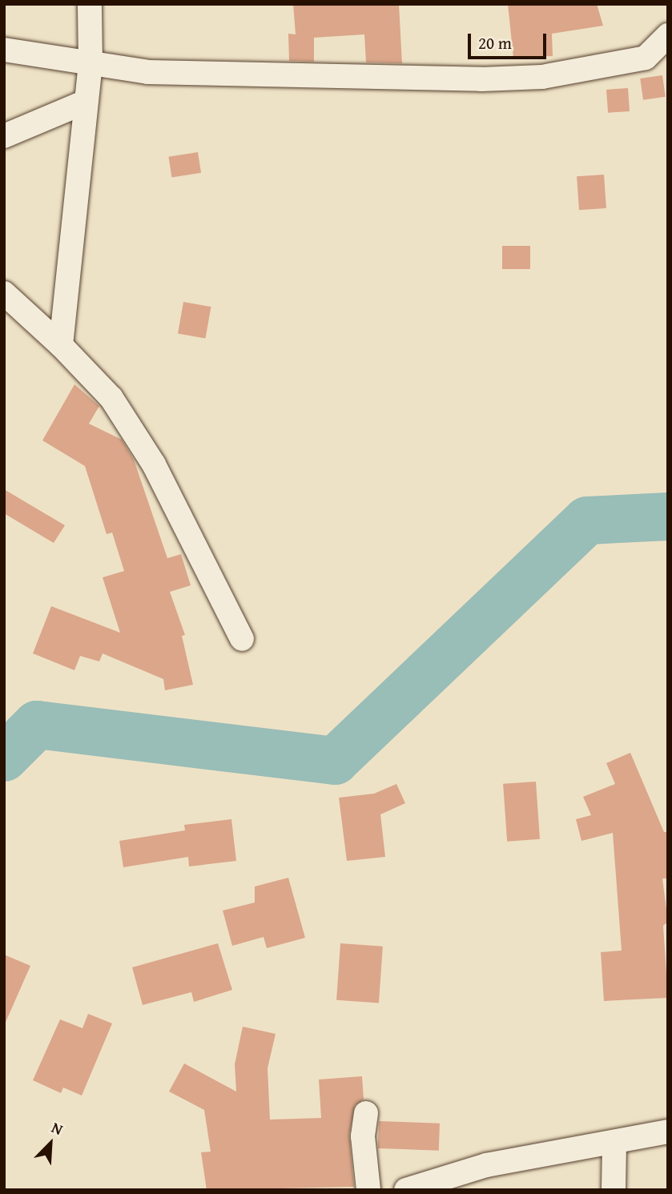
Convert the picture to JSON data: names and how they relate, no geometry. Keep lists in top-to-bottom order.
{
  "scale_bar": "20 m",
  "north": "top right"
}
